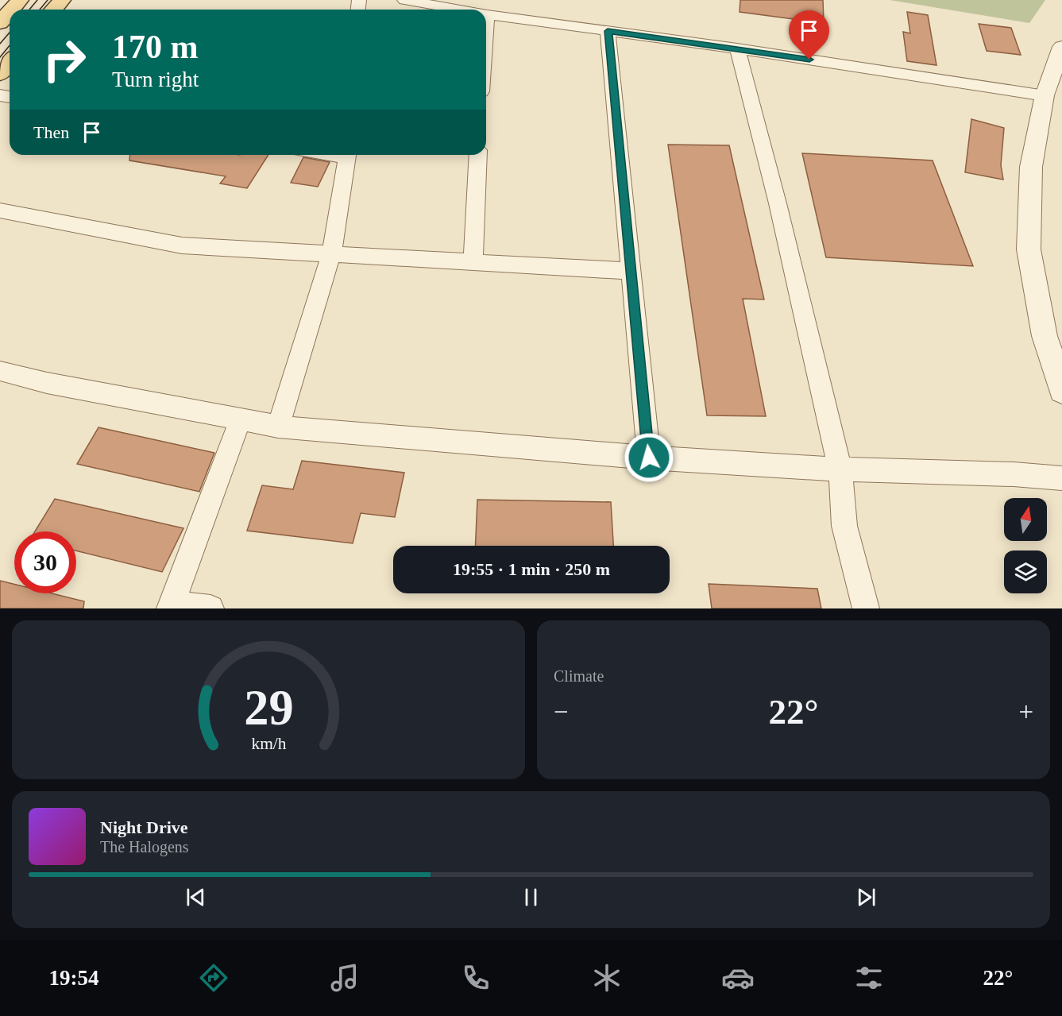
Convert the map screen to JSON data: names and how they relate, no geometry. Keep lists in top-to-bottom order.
{
  "north": "top",
  "page": {
    "turn": ["170 m", "Turn right"],
    "then": "Then",
    "limit": "30",
    "trip": "19:55 · 1 min · 250 m",
    "tile": "Climate",
    "heat": ["−", "22°", "+"],
    "song": ["Night Drive", "The Halogens"],
    "tabs": ["19:54", "22°"],
    "gauge": ["29", "km/h"]
  }
}
